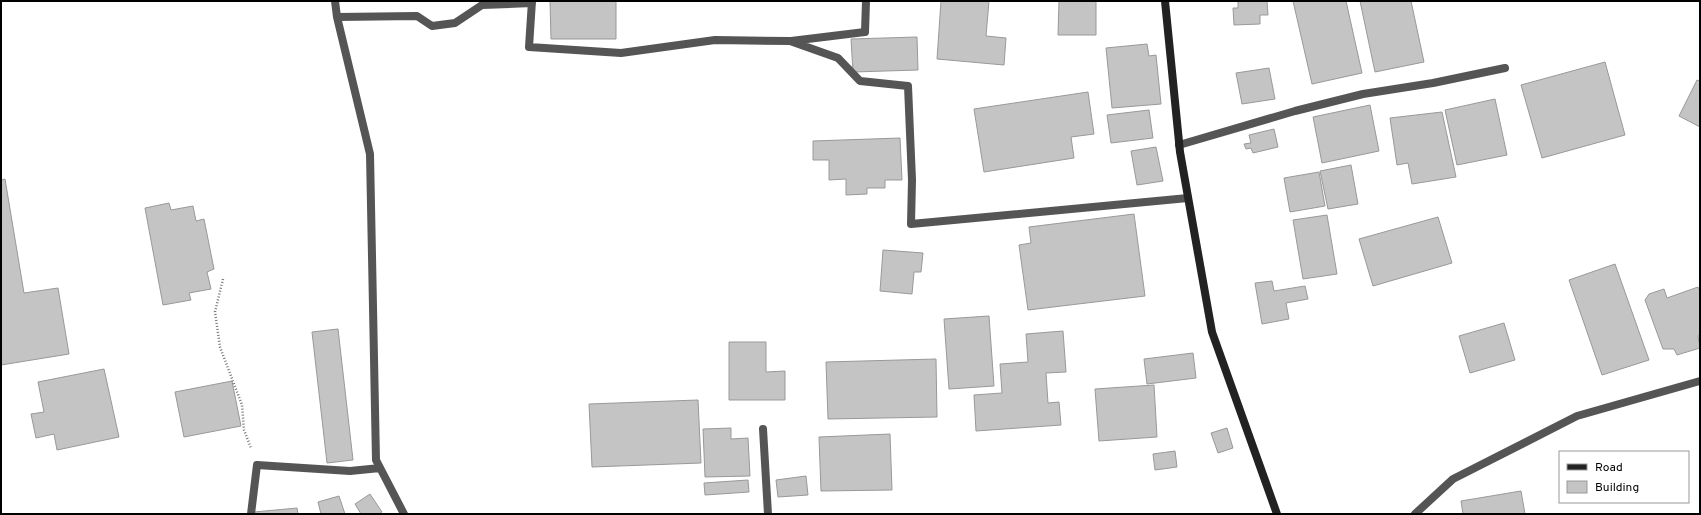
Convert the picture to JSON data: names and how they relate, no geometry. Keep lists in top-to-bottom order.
{
  "legend": ["Road", "Building"]
}
